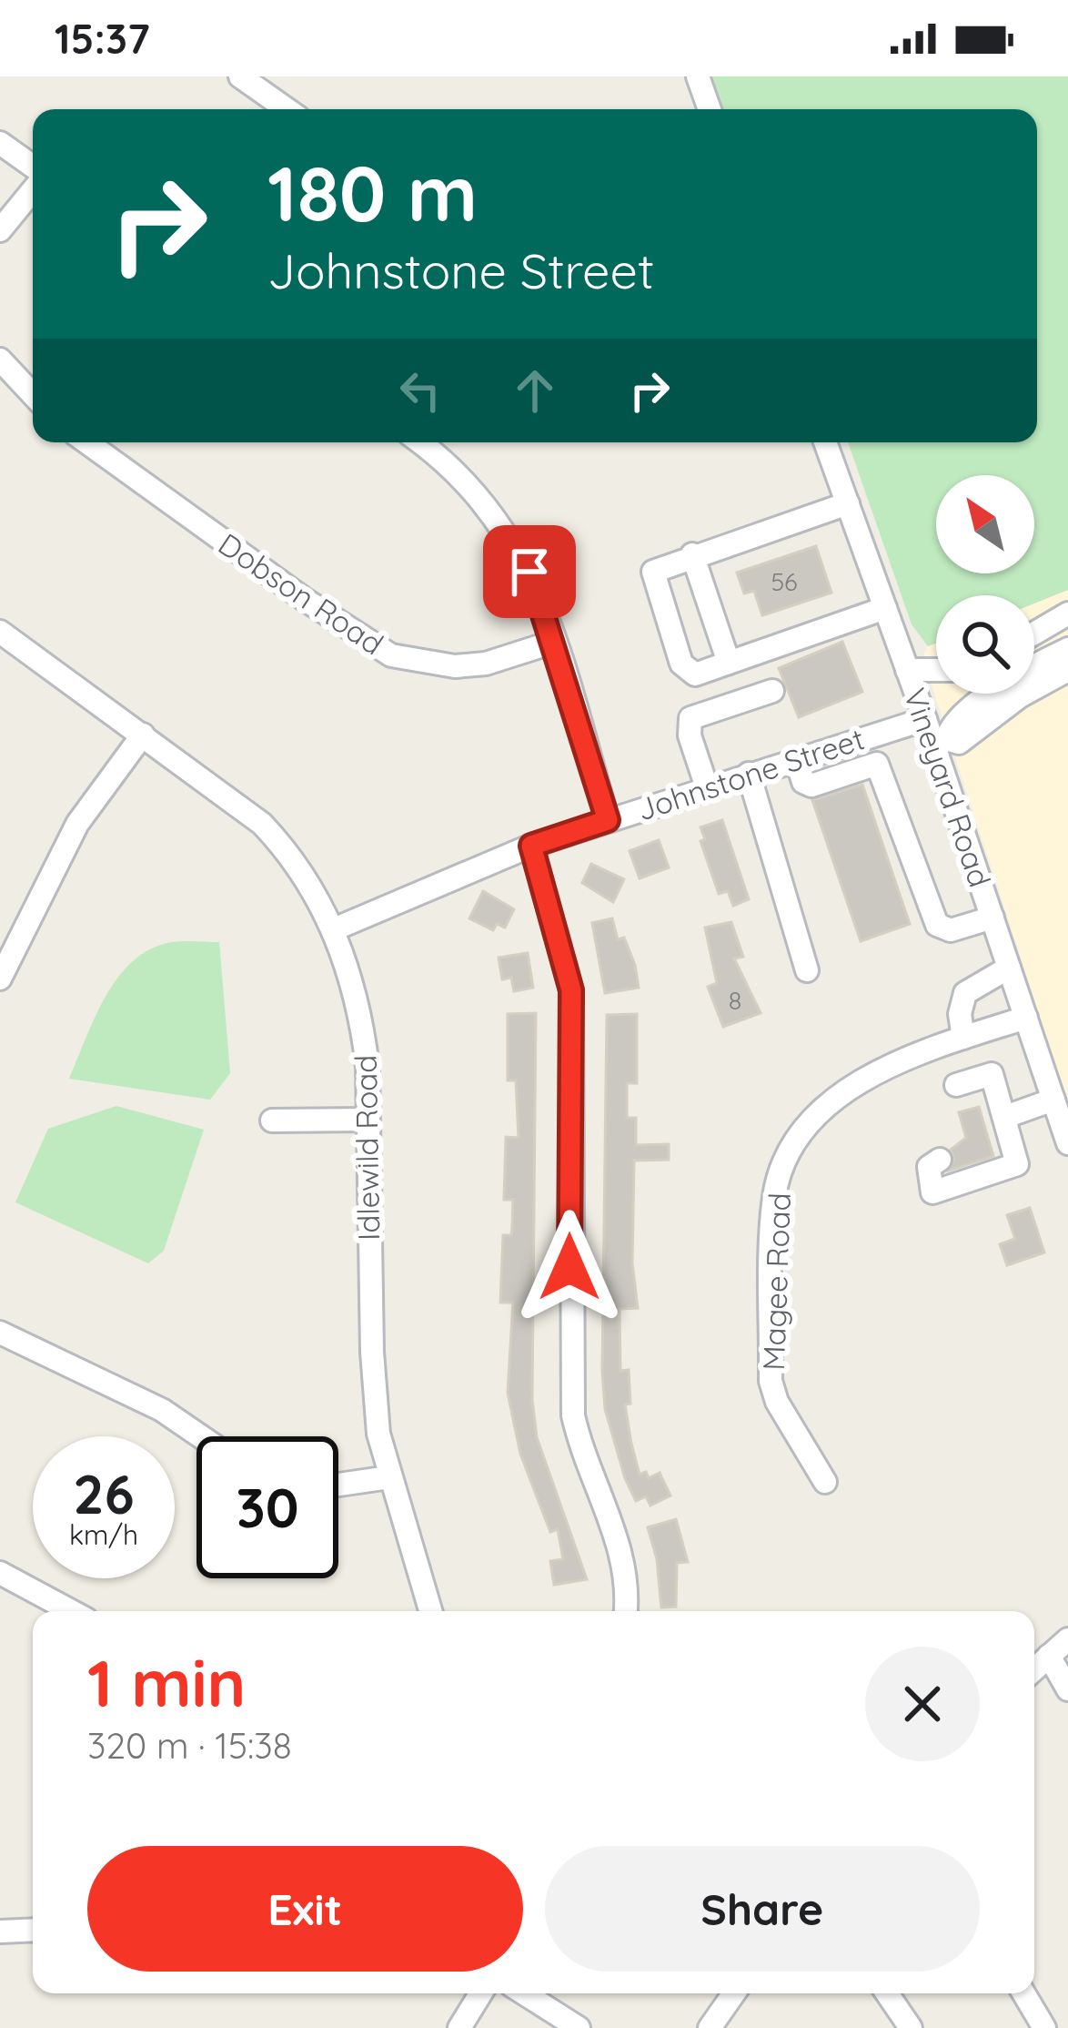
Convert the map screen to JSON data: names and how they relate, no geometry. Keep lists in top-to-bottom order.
{
  "streets": {
    "street": [
      "Dobson Road",
      "Johnstone Street",
      "Vineyard Road",
      "Idlewild Road",
      "Magee Road"
    ]
  },
  "crossings": [
    ["Johnstone Street", "Vineyard Road"],
    ["Johnstone Street", "Idlewild Road"],
    ["Vineyard Road", "Magee Road"]
  ],
  "house_numbers": ["56", "8"],
  "north": "top left",
  "page": {
    "status": "15:37",
    "turn": ["180 m", "Johnstone Street"],
    "speed": "26 km/h",
    "limit": "30",
    "heading": ["1 min", "320 m · 15:38"],
    "buttons": ["Exit", "Share"]
  }
}
